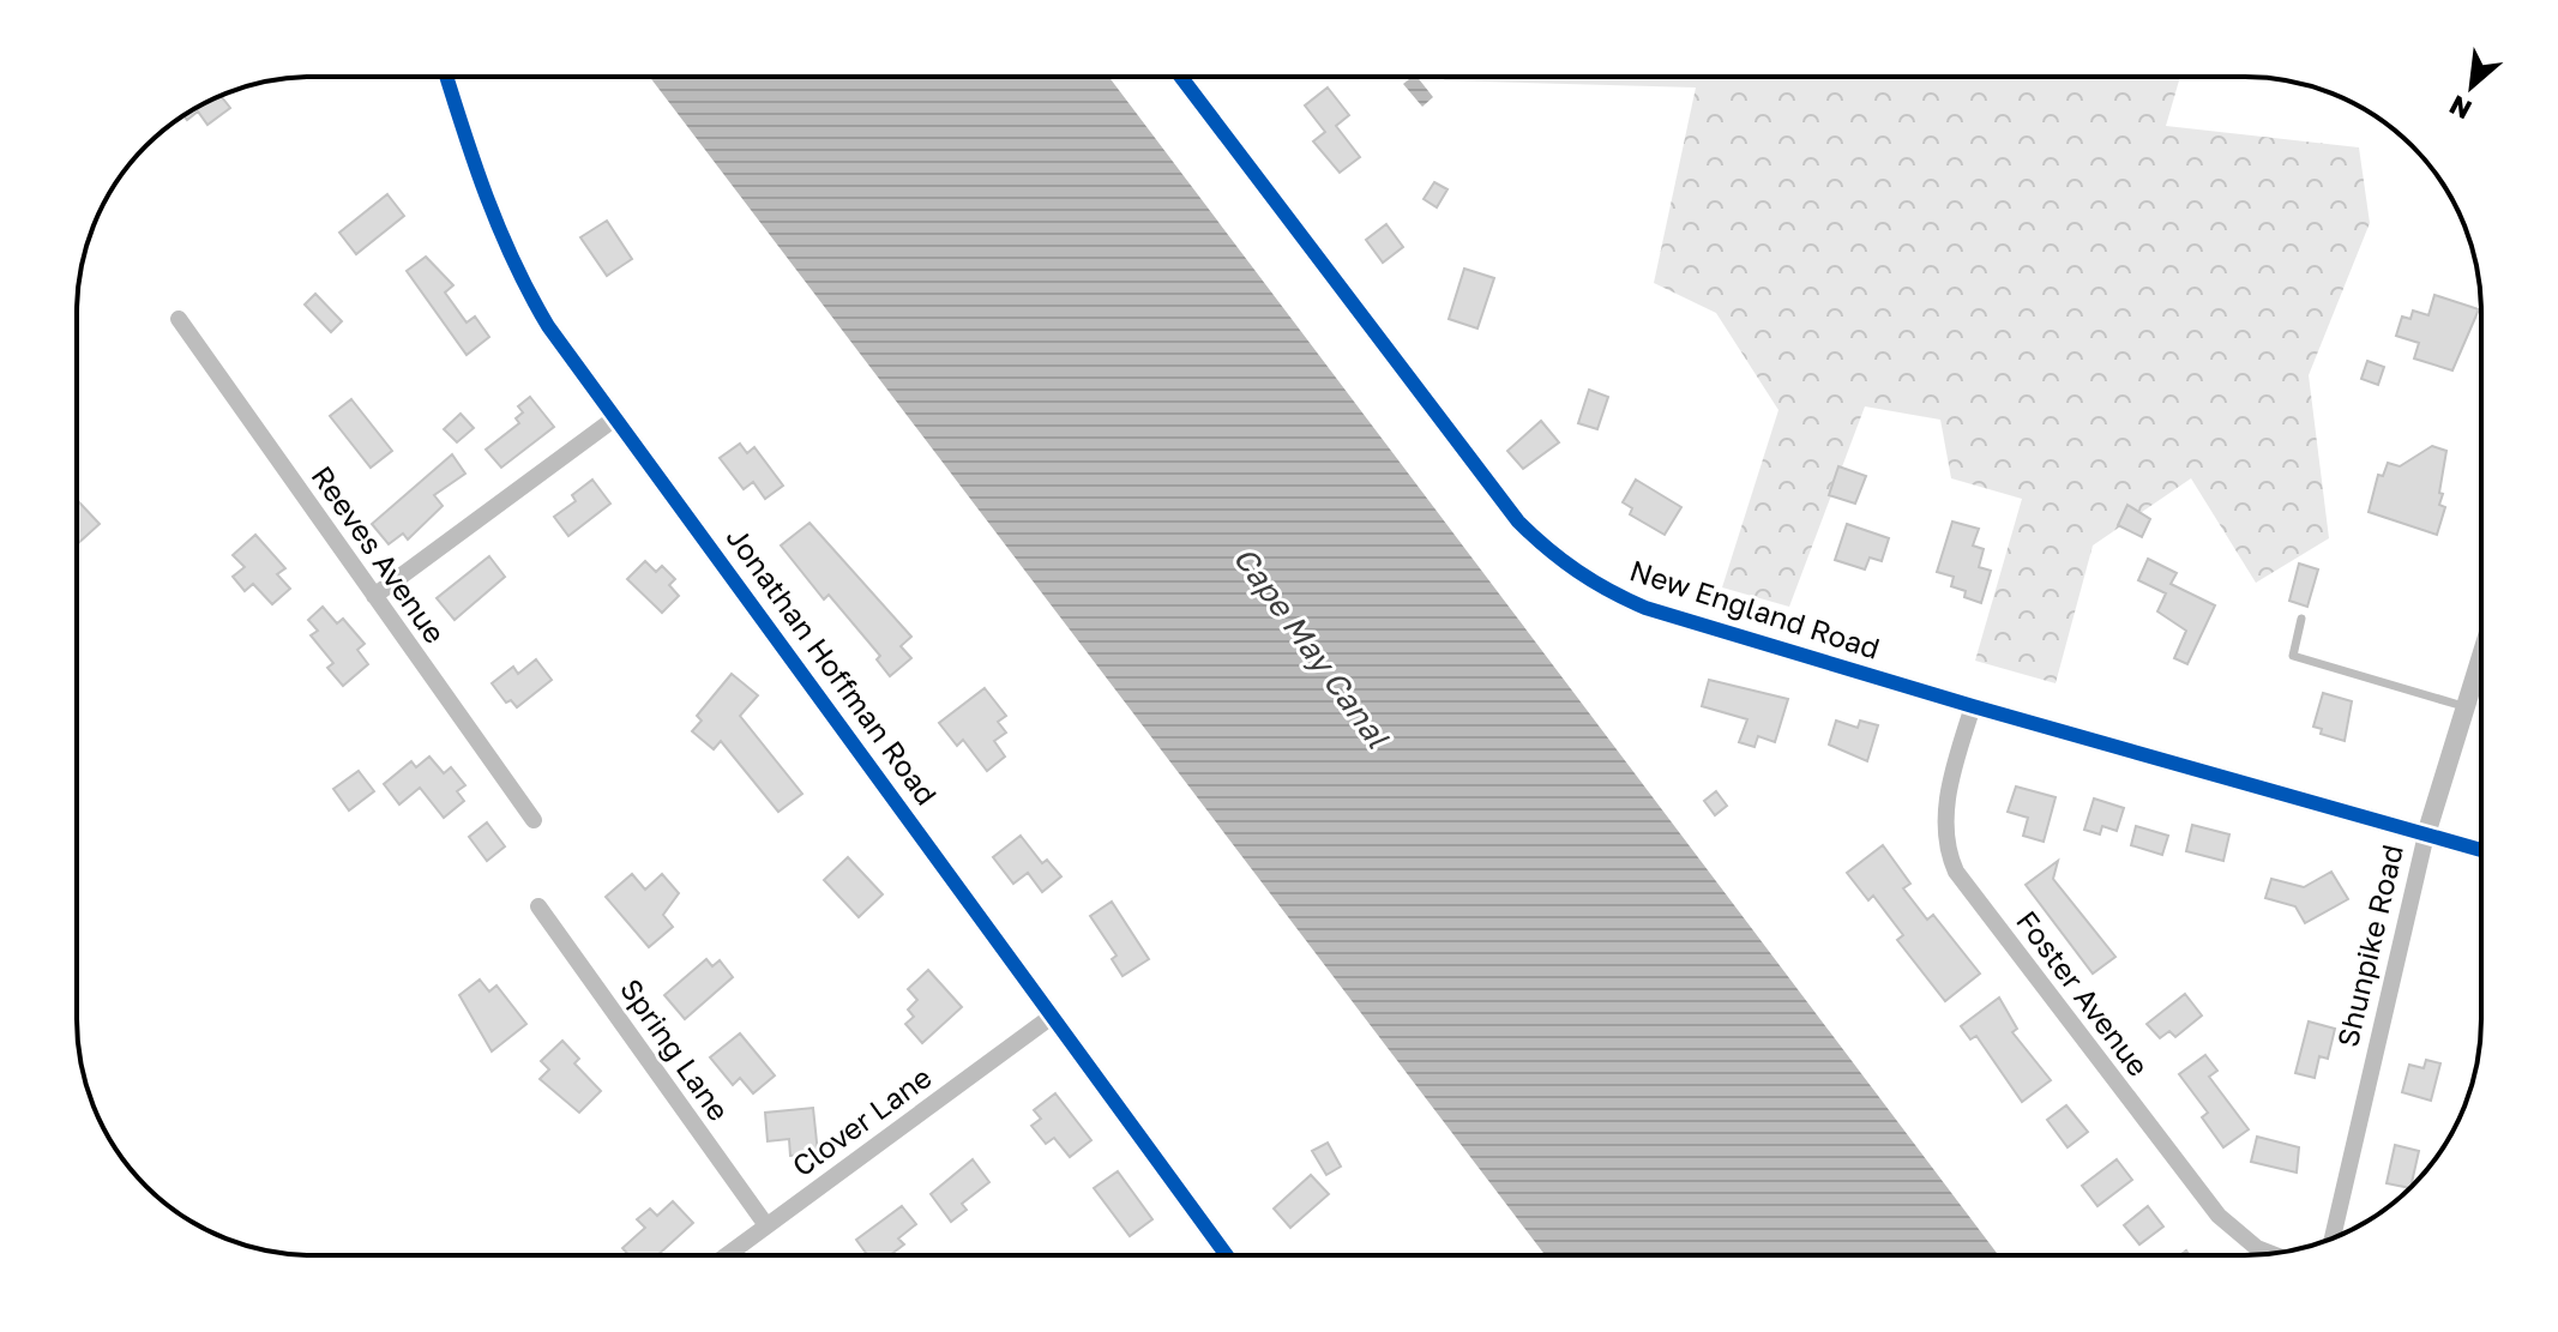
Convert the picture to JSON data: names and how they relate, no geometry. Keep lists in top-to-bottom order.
{
  "streets": {
    "street": [
      "Reeves Avenue",
      "New England Road",
      "Jonathan Hoffman Road",
      "Shunpike Road",
      "Foster Avenue",
      "Spring Lane",
      "Clover Lane"
    ]
  },
  "crossings": [
    ["New England Road", "Shunpike Road"],
    ["New England Road", "Foster Avenue"],
    ["Jonathan Hoffman Road", "Clover Lane"],
    ["Spring Lane", "Clover Lane"]
  ],
  "water": ["Cape May Canal"],
  "north": "bottom left"
}
